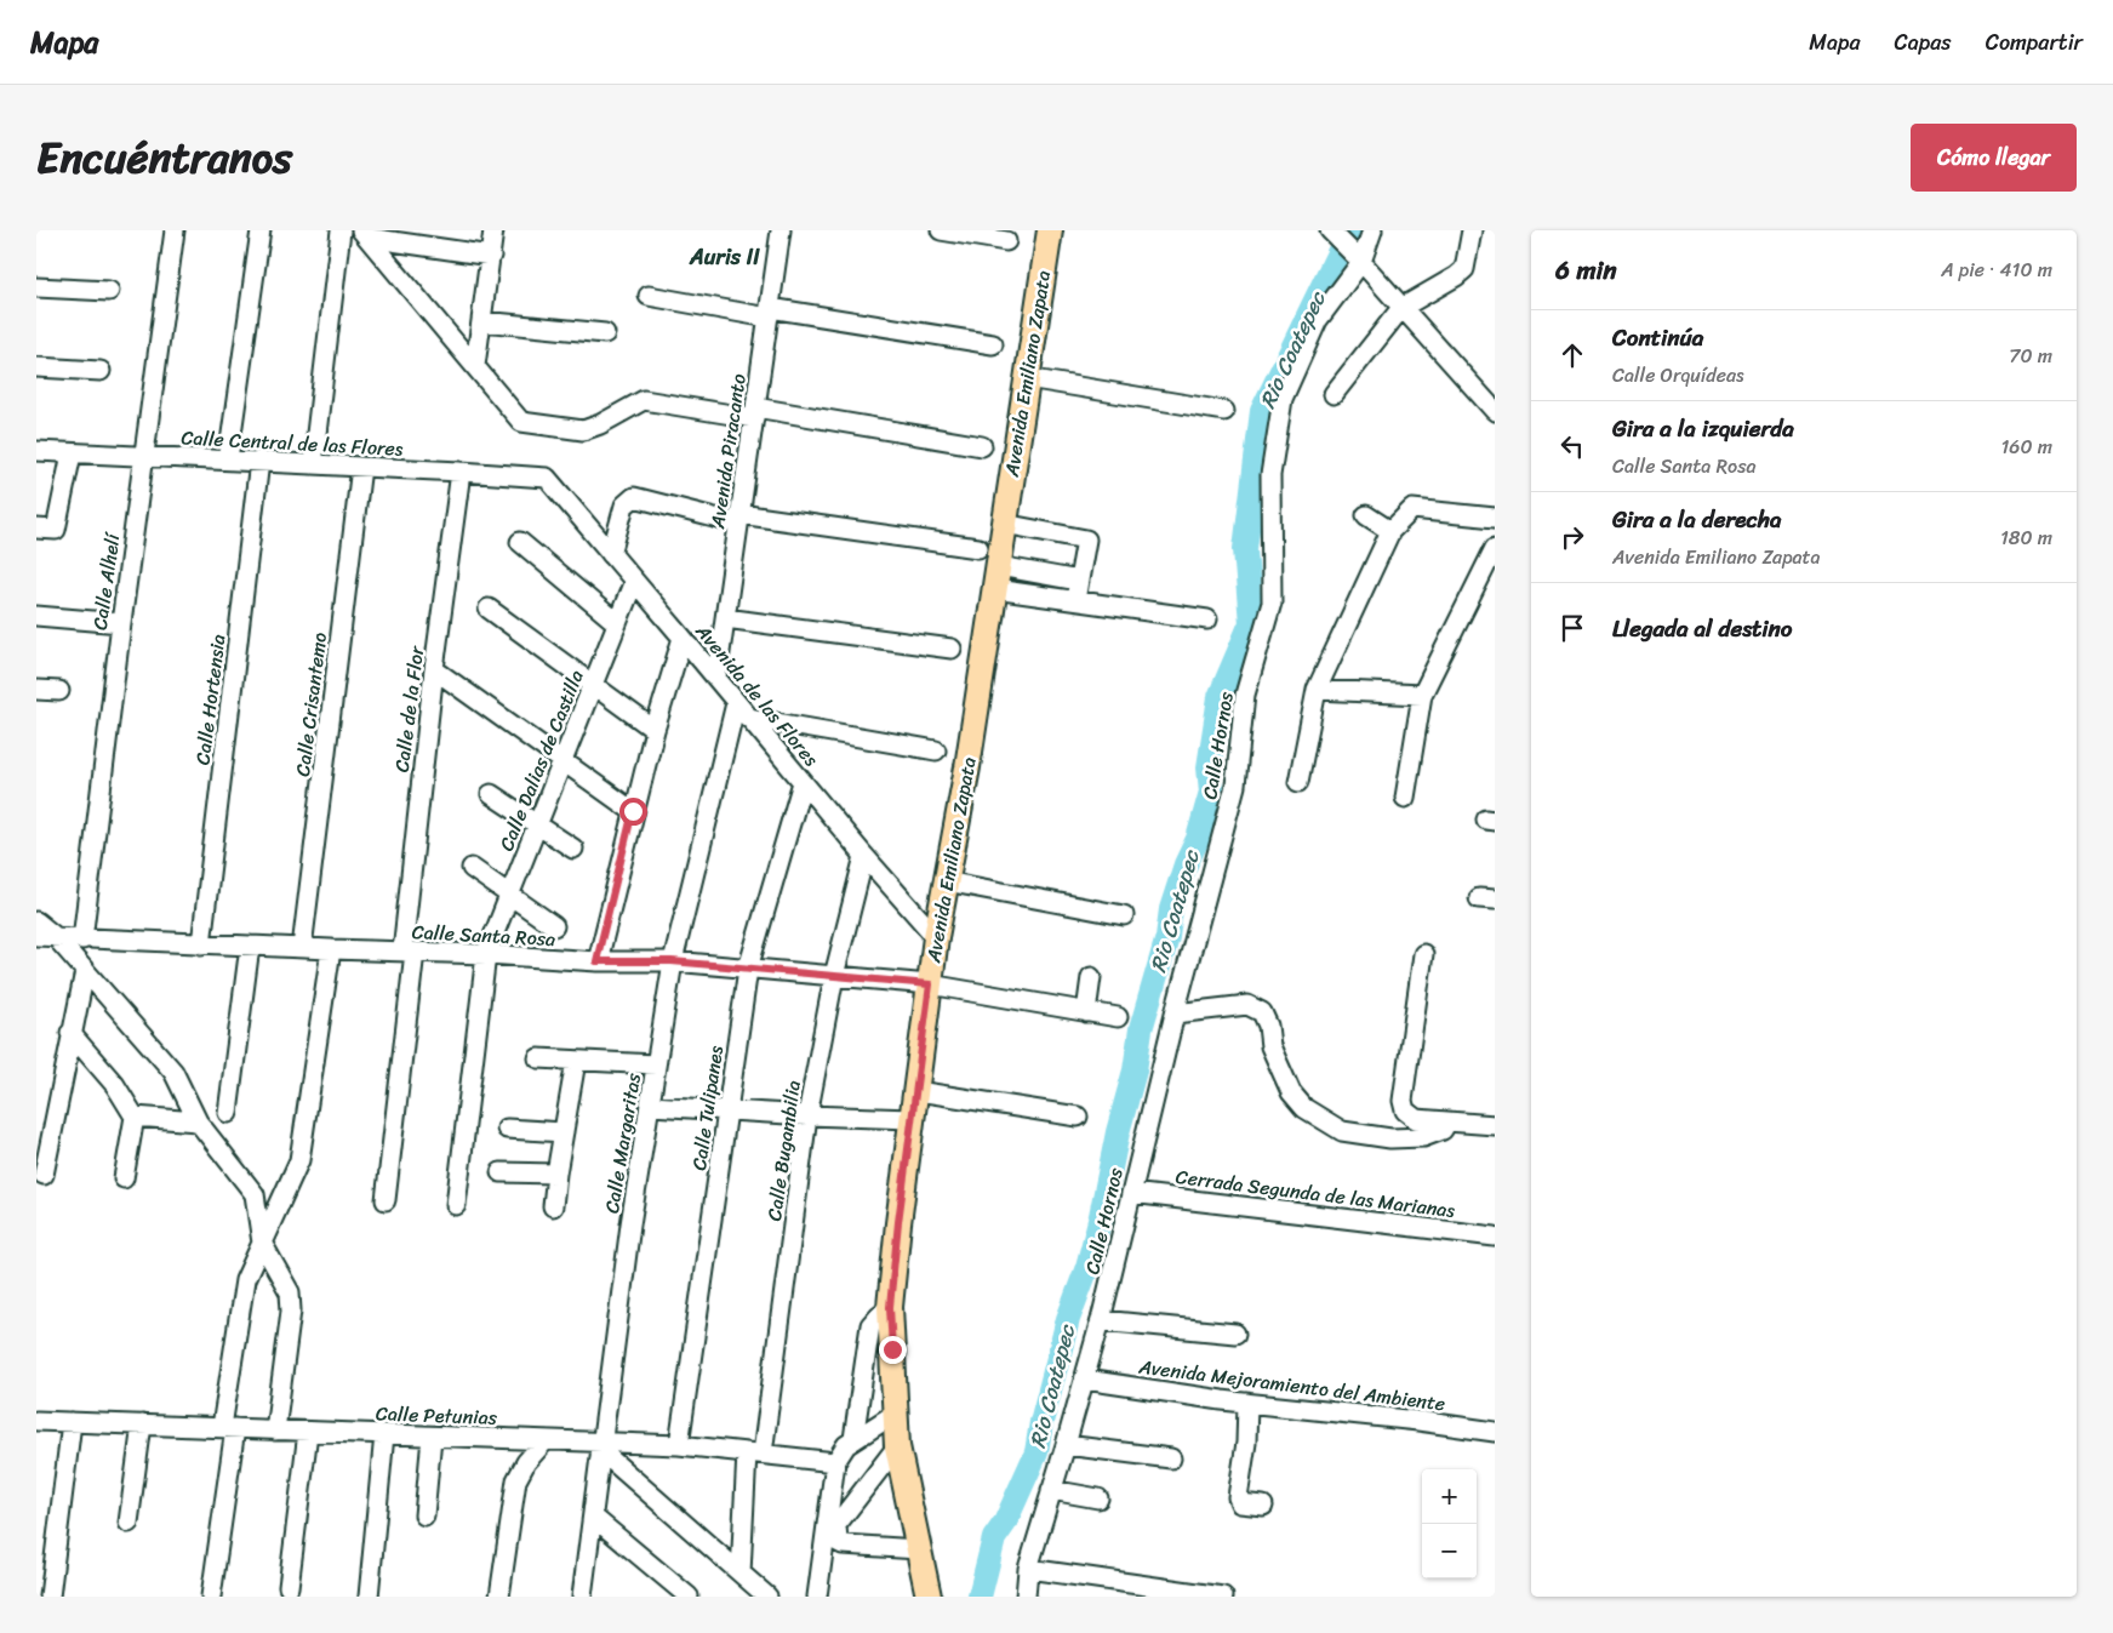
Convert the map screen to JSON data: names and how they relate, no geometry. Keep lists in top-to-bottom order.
{
  "streets": {
    "main road": ["Avenida Emiliano Zapata"],
    "street": [
      "Calle Central de las Flores",
      "Avenida Piracanto",
      "Calle Alhelí",
      "Avenida de las Flores",
      "Calle Hortensia",
      "Calle Crisantemo",
      "Calle de la Flor",
      "Calle Hornos",
      "Calle Dalias de Castilla",
      "Calle Santa Rosa",
      "Calle Tulipanes",
      "Calle Margaritas",
      "Calle Bugambilia",
      "Cerrada Segunda de las Marianas",
      "Avenida Mejoramiento del Ambiente",
      "Calle Petunias"
    ]
  },
  "crossings": [
    ["Avenida Emiliano Zapata", "Avenida de las Flores"],
    ["Avenida Emiliano Zapata", "Calle Santa Rosa"],
    ["Calle Central de las Flores", "Calle Alhelí"],
    ["Calle Central de las Flores", "Avenida de las Flores"],
    ["Calle Central de las Flores", "Calle Hortensia"],
    ["Calle Central de las Flores", "Calle Crisantemo"],
    ["Calle Central de las Flores", "Calle de la Flor"],
    ["Avenida Piracanto", "Avenida de las Flores"],
    ["Calle Alhelí", "Calle Santa Rosa"],
    ["Avenida de las Flores", "Calle Dalias de Castilla"],
    ["Avenida de las Flores", "Calle Tulipanes"],
    ["Avenida de las Flores", "Calle Margaritas"],
    ["Avenida de las Flores", "Calle Bugambilia"],
    ["Calle Hortensia", "Calle Santa Rosa"],
    ["Calle Crisantemo", "Calle Santa Rosa"],
    ["Calle de la Flor", "Calle Santa Rosa"],
    ["Calle Hornos", "Cerrada Segunda de las Marianas"],
    ["Calle Hornos", "Avenida Mejoramiento del Ambiente"],
    ["Calle Dalias de Castilla", "Calle Santa Rosa"],
    ["Calle Santa Rosa", "Calle Tulipanes"],
    ["Calle Santa Rosa", "Calle Margaritas"],
    ["Calle Santa Rosa", "Calle Bugambilia"],
    ["Calle Tulipanes", "Calle Petunias"],
    ["Calle Margaritas", "Calle Petunias"],
    ["Calle Bugambilia", "Calle Petunias"]
  ],
  "districts": ["Auris II"],
  "water": ["Rio Coatepec"],
  "page": {
    "header": "Mapa",
    "nav": ["Mapa", "Capas", "Compartir"],
    "title": "Encuéntranos",
    "buttons": "Cómo llegar",
    "heading": ["6 min", "A pie · 410 m"],
    "list": [
      ["Continúa", "Calle Orquídeas", "70 m"],
      ["Gira a la izquierda", "Calle Santa Rosa", "160 m"],
      ["Gira a la derecha", "Avenida Emiliano Zapata", "180 m"],
      "Llegada al destino"
    ],
    "map_buttons": ["+", "−"]
  }
}
